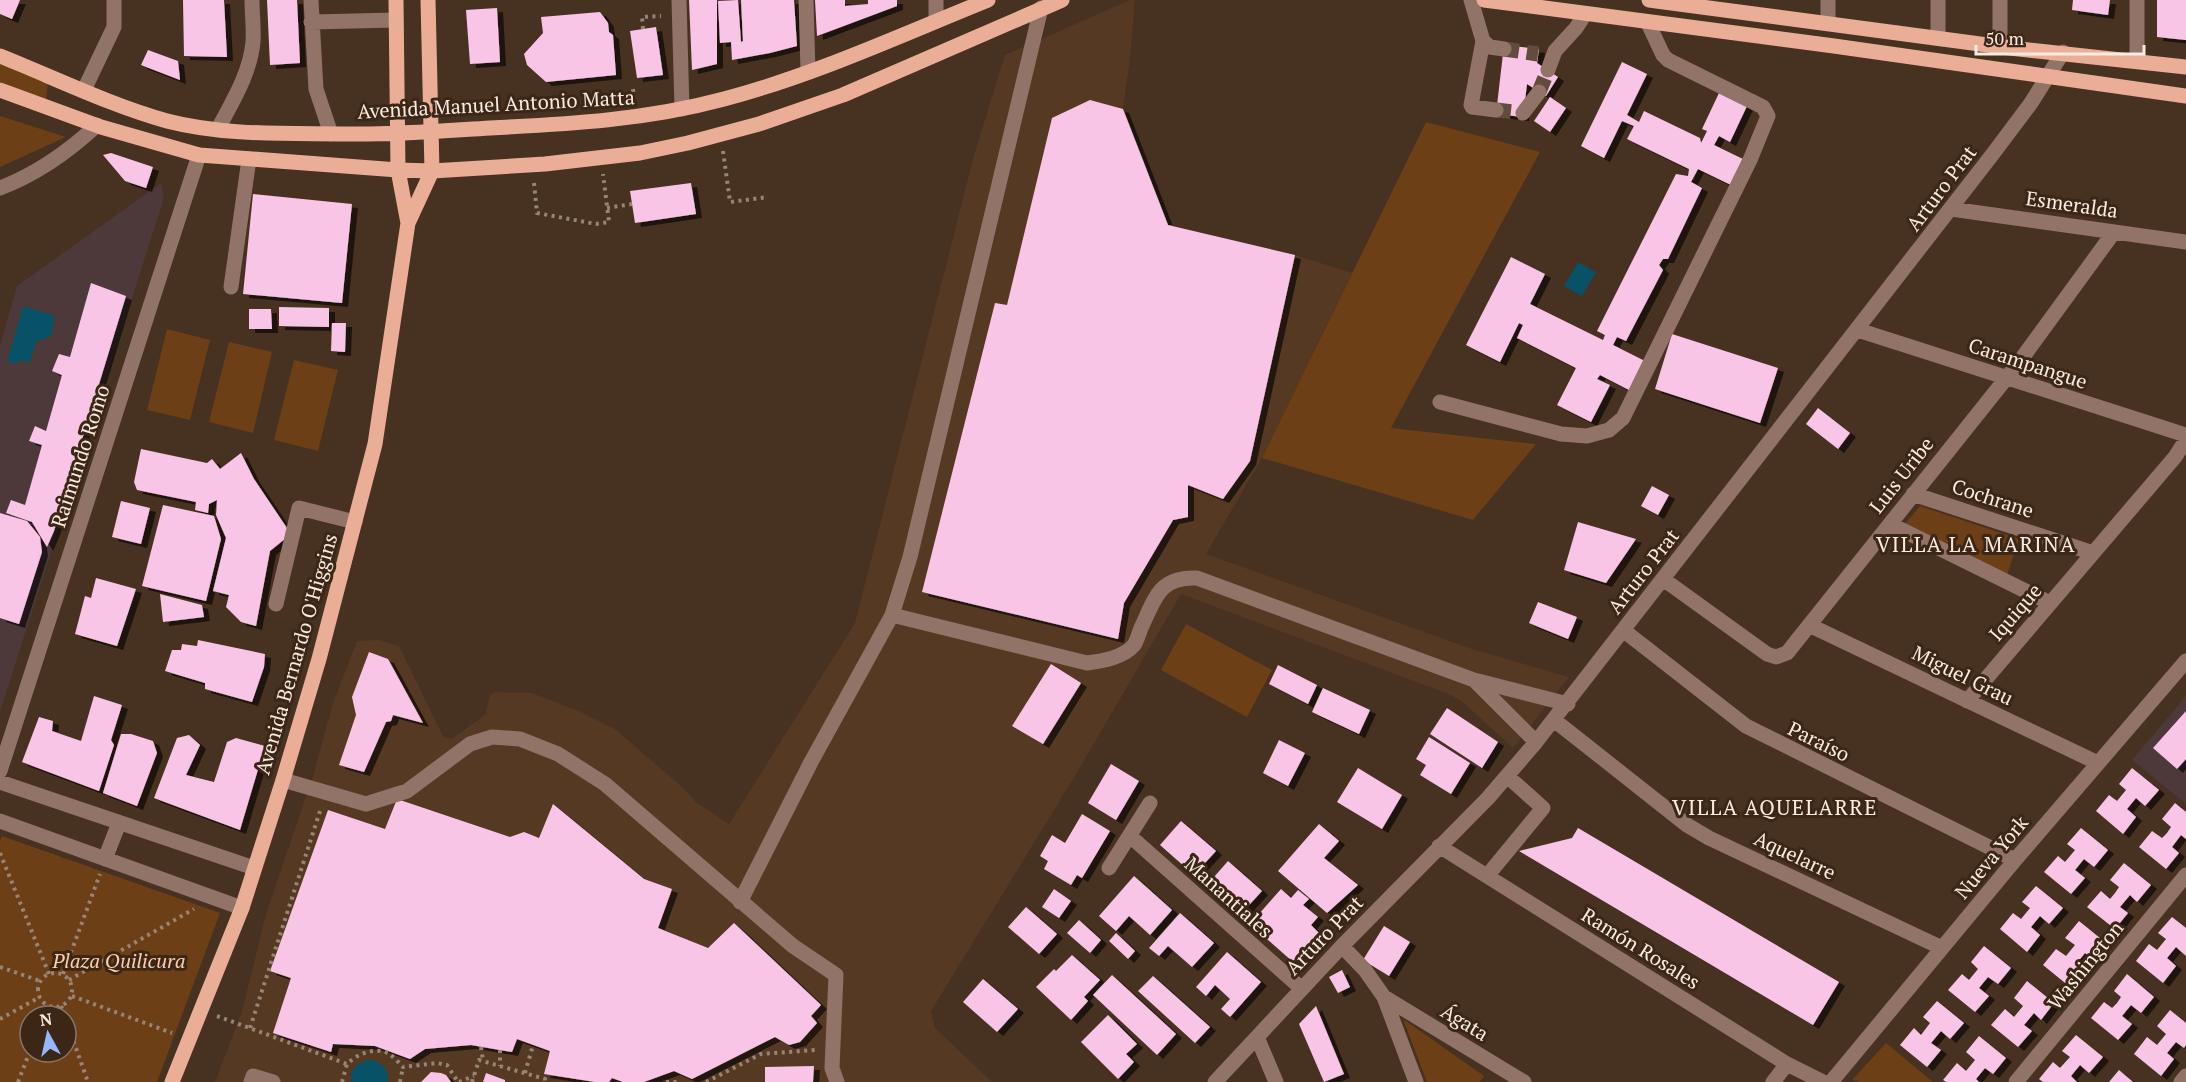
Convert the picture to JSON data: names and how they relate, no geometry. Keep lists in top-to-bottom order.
{
  "streets": {
    "main road": ["Avenida Manuel Antonio Matta", "Avenida Bernardo O'Higgins"],
    "street": [
      "Arturo Prat",
      "Esmeralda",
      "Carampangue",
      "Raimundo Romo",
      "Luis Uribe",
      "Cochrane",
      "Iquique",
      "Miguel Grau",
      "Paraíso",
      "Aquelarre",
      "Nueva York",
      "Manantiales",
      "Ramón Rosales",
      "Washington",
      "Ágata"
    ]
  },
  "crossings": [
    ["Avenida Manuel Antonio Matta", "Avenida Bernardo O'Higgins"],
    ["Arturo Prat", "Esmeralda"],
    ["Arturo Prat", "Carampangue"],
    ["Arturo Prat", "Luis Uribe"],
    ["Arturo Prat", "Paraíso"],
    ["Arturo Prat", "Aquelarre"],
    ["Arturo Prat", "Manantiales"],
    ["Arturo Prat", "Ramón Rosales"],
    ["Esmeralda", "Luis Uribe"],
    ["Carampangue", "Luis Uribe"],
    ["Carampangue", "Iquique"],
    ["Luis Uribe", "Cochrane"],
    ["Luis Uribe", "Miguel Grau"],
    ["Cochrane", "Iquique"],
    ["Iquique", "Miguel Grau"],
    ["Miguel Grau", "Nueva York"],
    ["Paraíso", "Nueva York"],
    ["Aquelarre", "Nueva York"]
  ],
  "districts": ["VILLA LA MARINA", "VILLA AQUELARRE"],
  "parks": ["Plaza Quilicura"],
  "scale_bar": "50 m",
  "north": "top"
}
